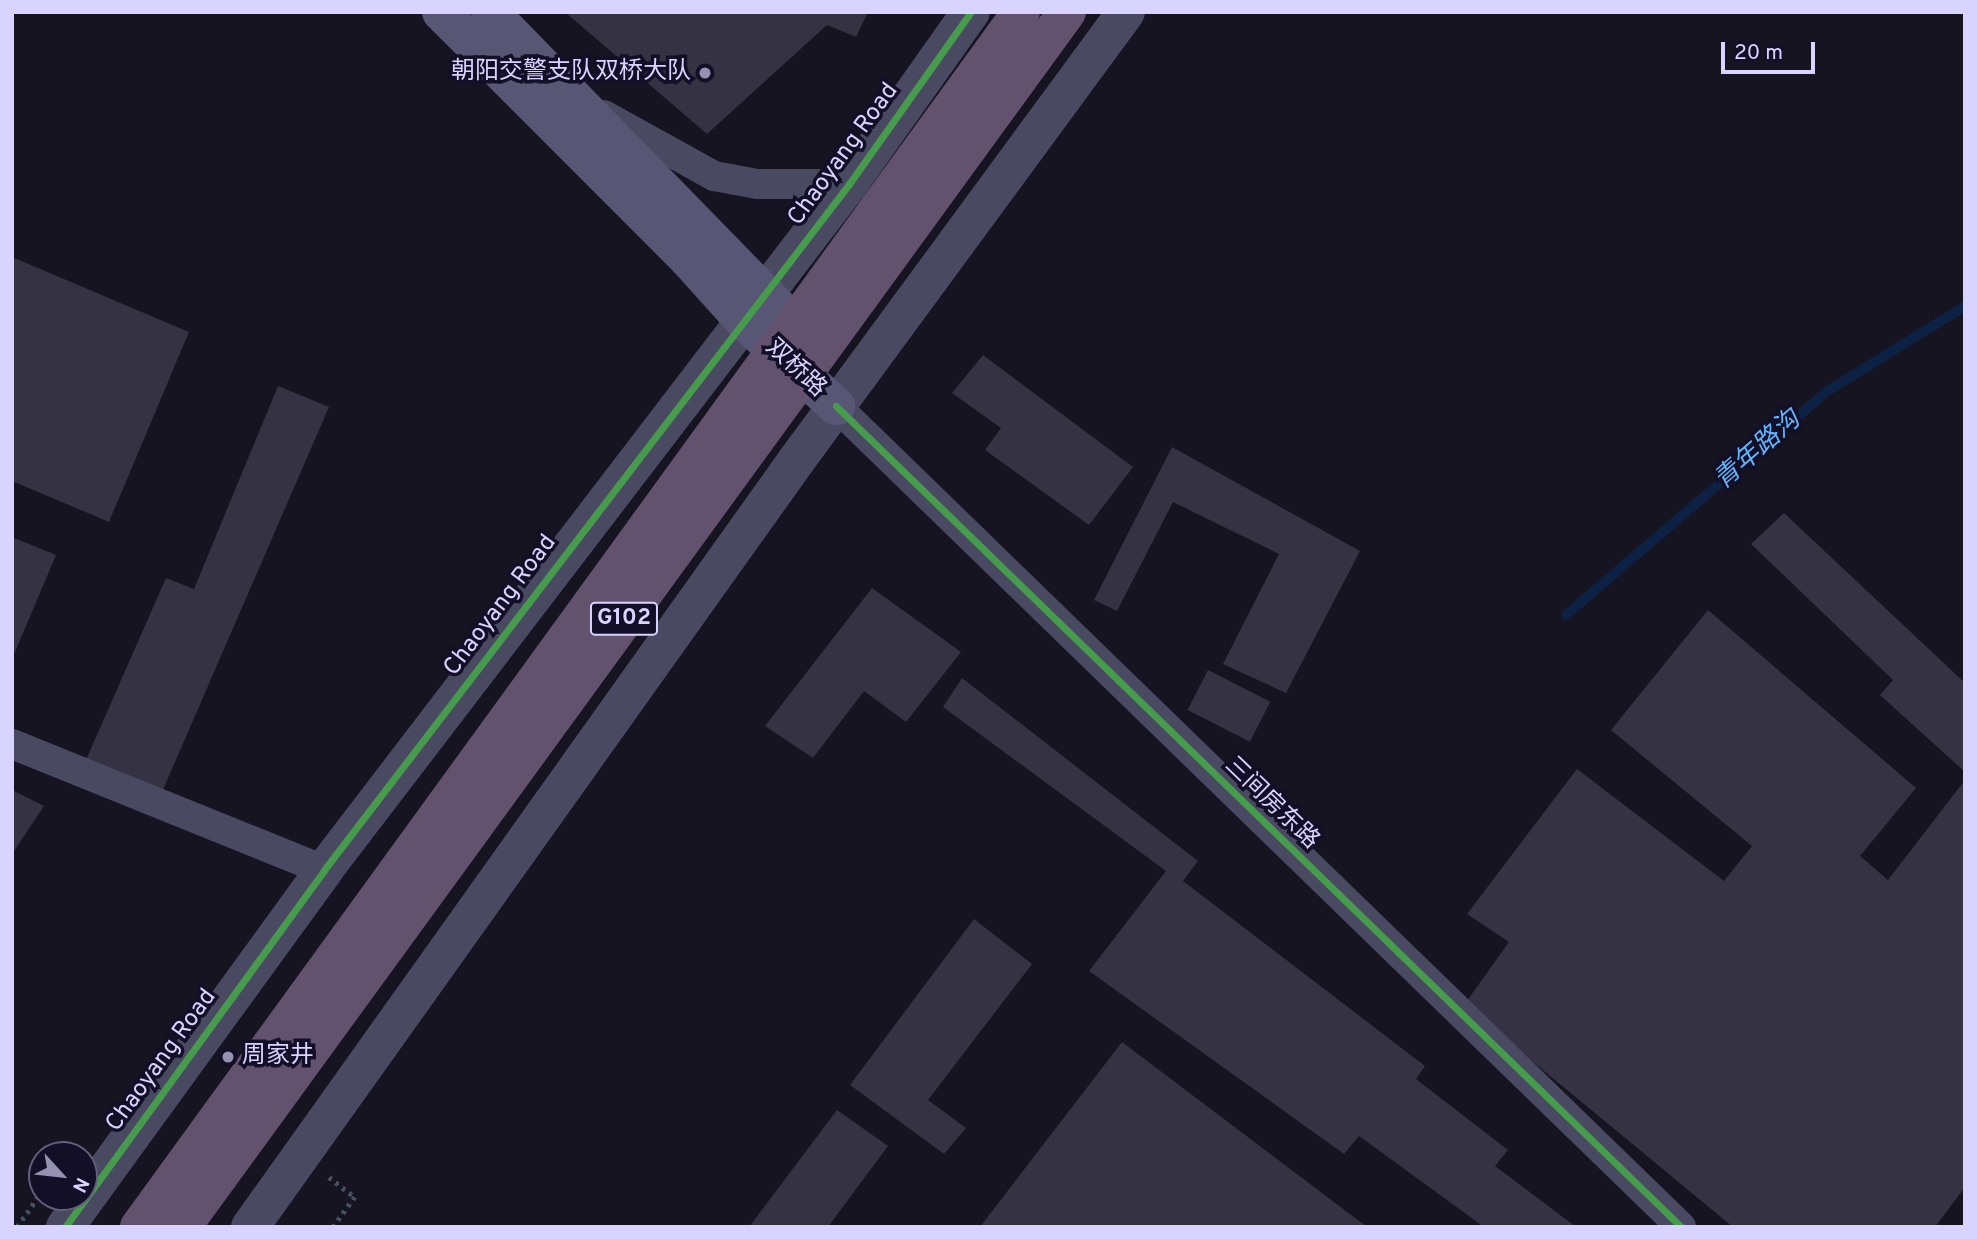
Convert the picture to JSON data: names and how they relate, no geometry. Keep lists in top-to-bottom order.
{
  "streets": {
    "highway": ["G102"],
    "main road": ["双桥路"],
    "street": ["Chaoyang Road", "三间房东路"]
  },
  "crossings": [
    ["Chaoyang Road", "双桥路"],
    ["双桥路", "G102"],
    ["双桥路", "三间房东路"]
  ],
  "water": ["青年路沟"],
  "places": ["朝阳交警支队双桥大队", "周家井"],
  "scale_bar": "20 m",
  "north": "bottom right"
}
